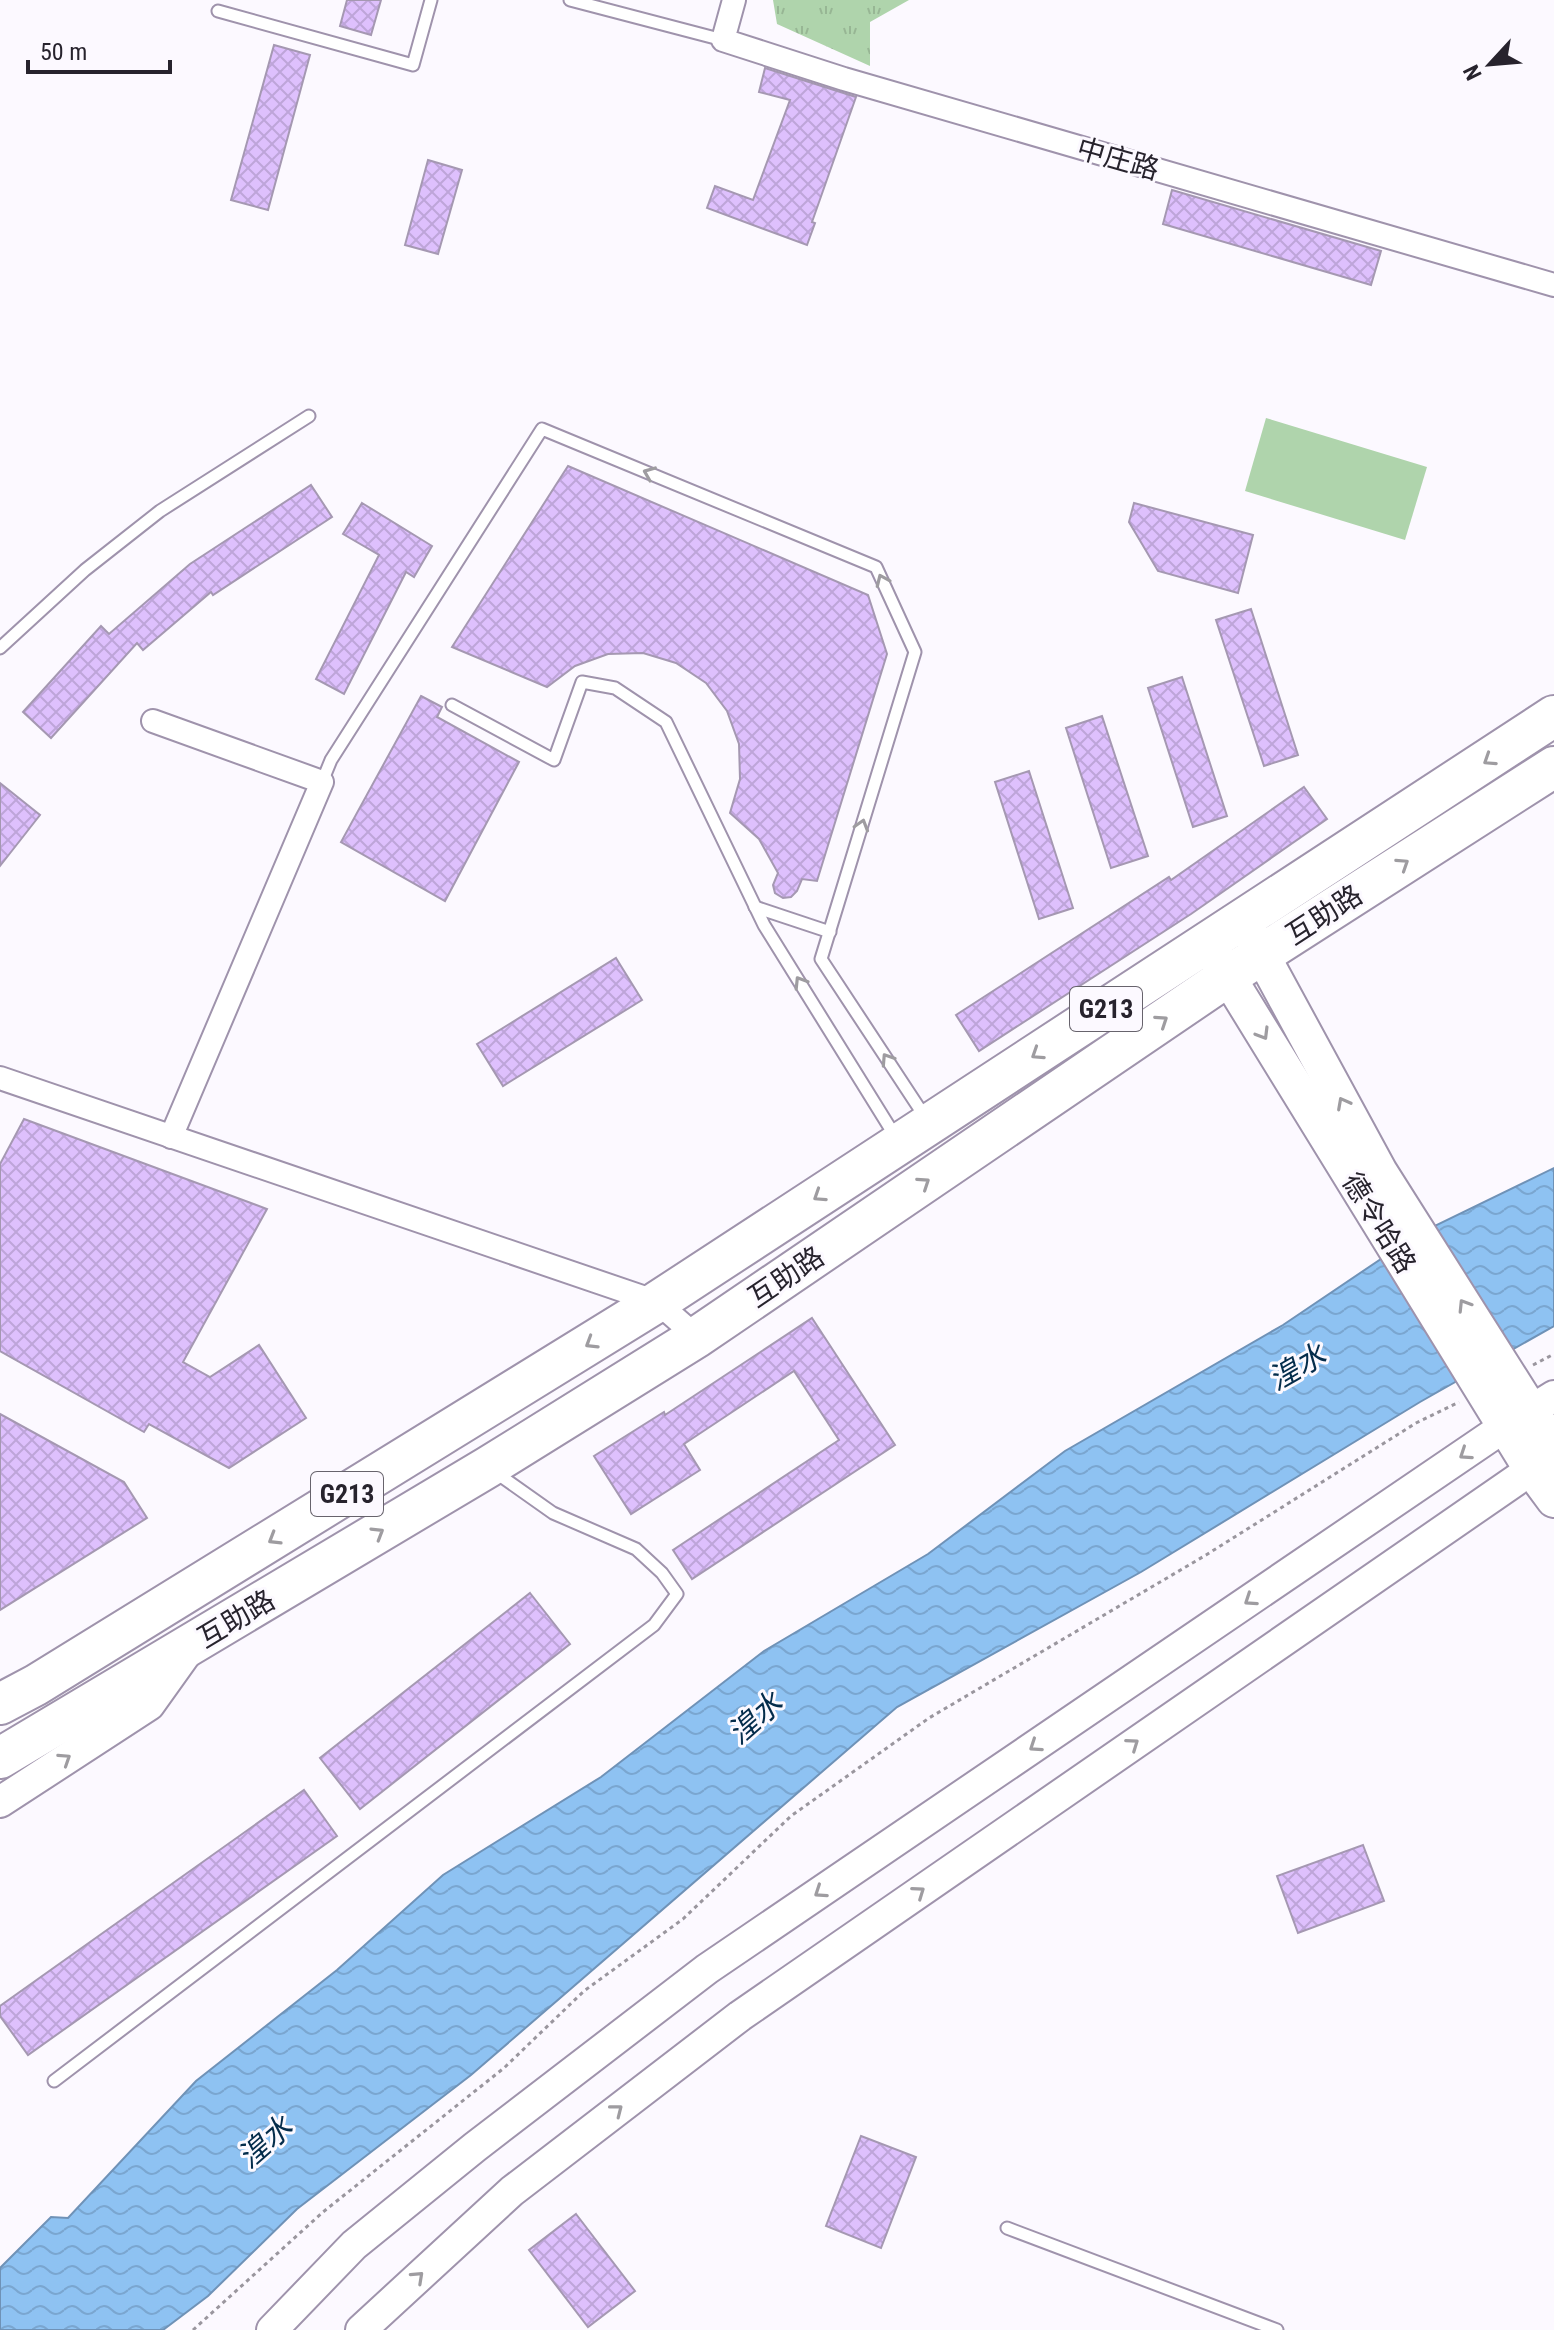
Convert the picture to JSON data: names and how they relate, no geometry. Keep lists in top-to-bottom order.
{
  "streets": {
    "highway": ["互助路", "G213"],
    "main road": ["德令哈路"],
    "street": ["中庄路"]
  },
  "crossings": [
    ["互助路", "德令哈路"]
  ],
  "water": ["湟水"],
  "scale_bar": "50 m",
  "north": "bottom left"
}
